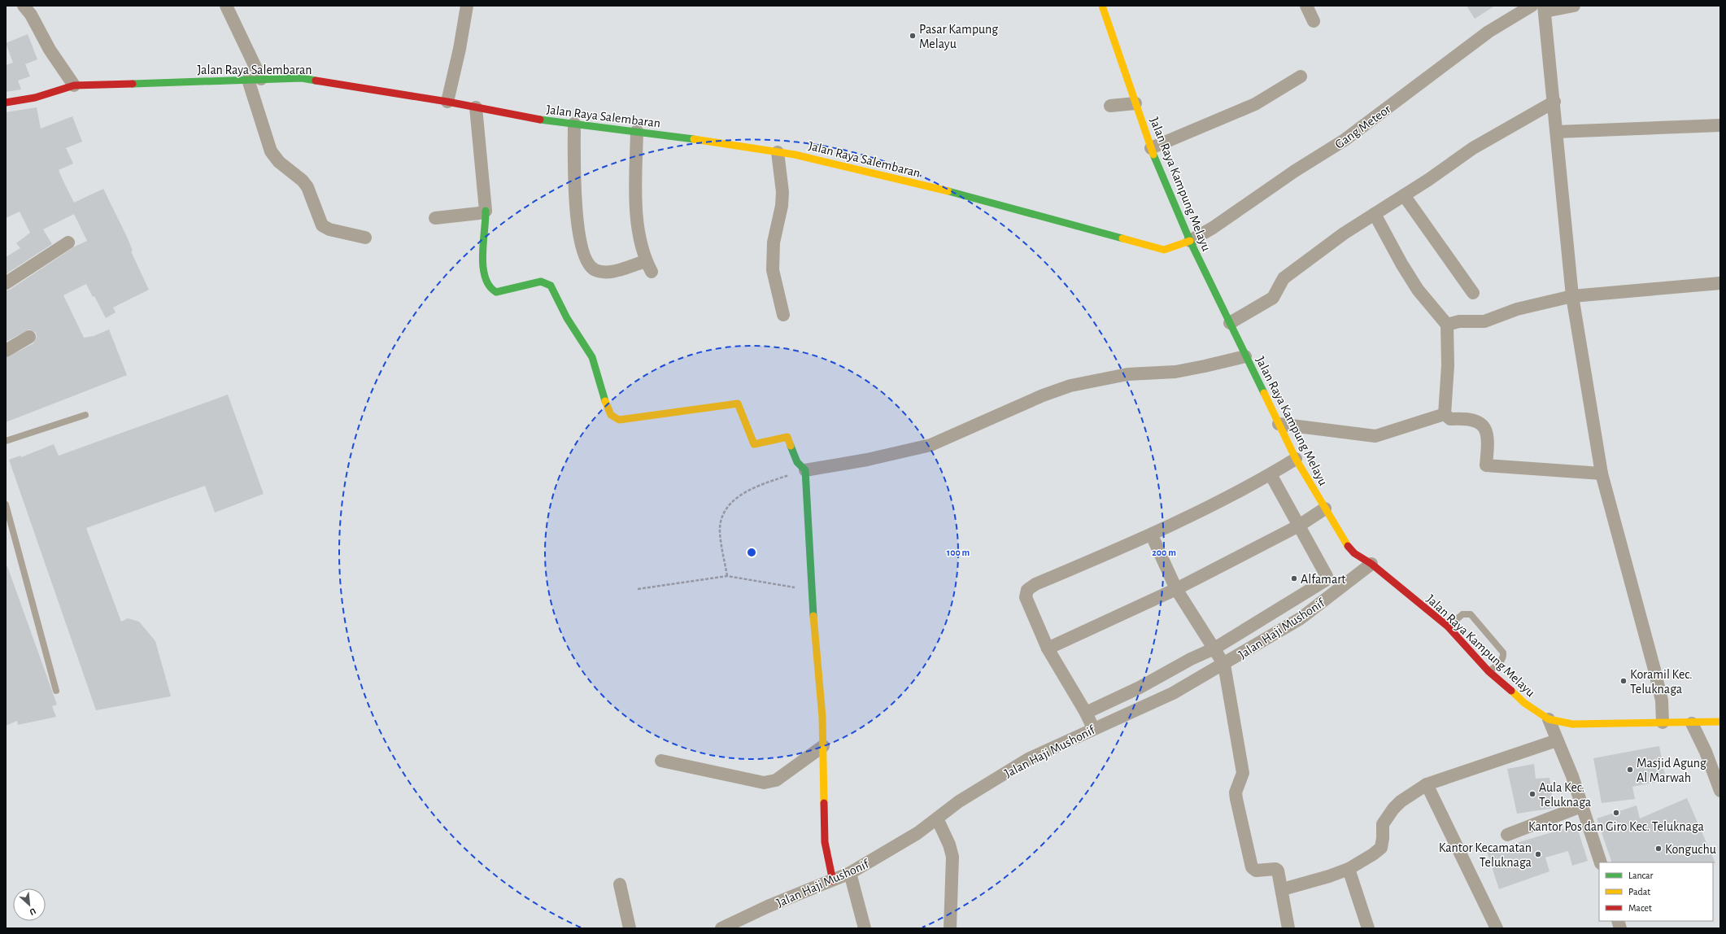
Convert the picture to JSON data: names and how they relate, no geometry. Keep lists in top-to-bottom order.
{
  "streets": {
    "main road": ["Jalan Raya Salembaran", "Jalan Raya Kampung Melayu"],
    "street": ["Gang Meteor", "Jalan Haji Mushonif"]
  },
  "crossings": [
    ["Jalan Raya Salembaran", "Gang Meteor"],
    ["Jalan Raya Salembaran", "Jalan Raya Kampung Melayu"],
    ["Gang Meteor", "Jalan Raya Kampung Melayu"],
    ["Jalan Raya Kampung Melayu", "Jalan Haji Mushonif"]
  ],
  "places": [
    "Pasar Kampung Melayu",
    "Alfamart",
    "Koramil Kec. Teluknaga",
    "Masjid Agung Al Marwah",
    "Aula Kec. Teluknaga",
    "Kantor Pos dan Giro Kec. Teluknaga",
    "Konguchu",
    "Kantor Kecamatan Teluknaga"
  ],
  "legend": ["Lancar", "Padat", "Macet"],
  "north": "bottom right",
  "rings": ["100 m", "200 m"]
}
